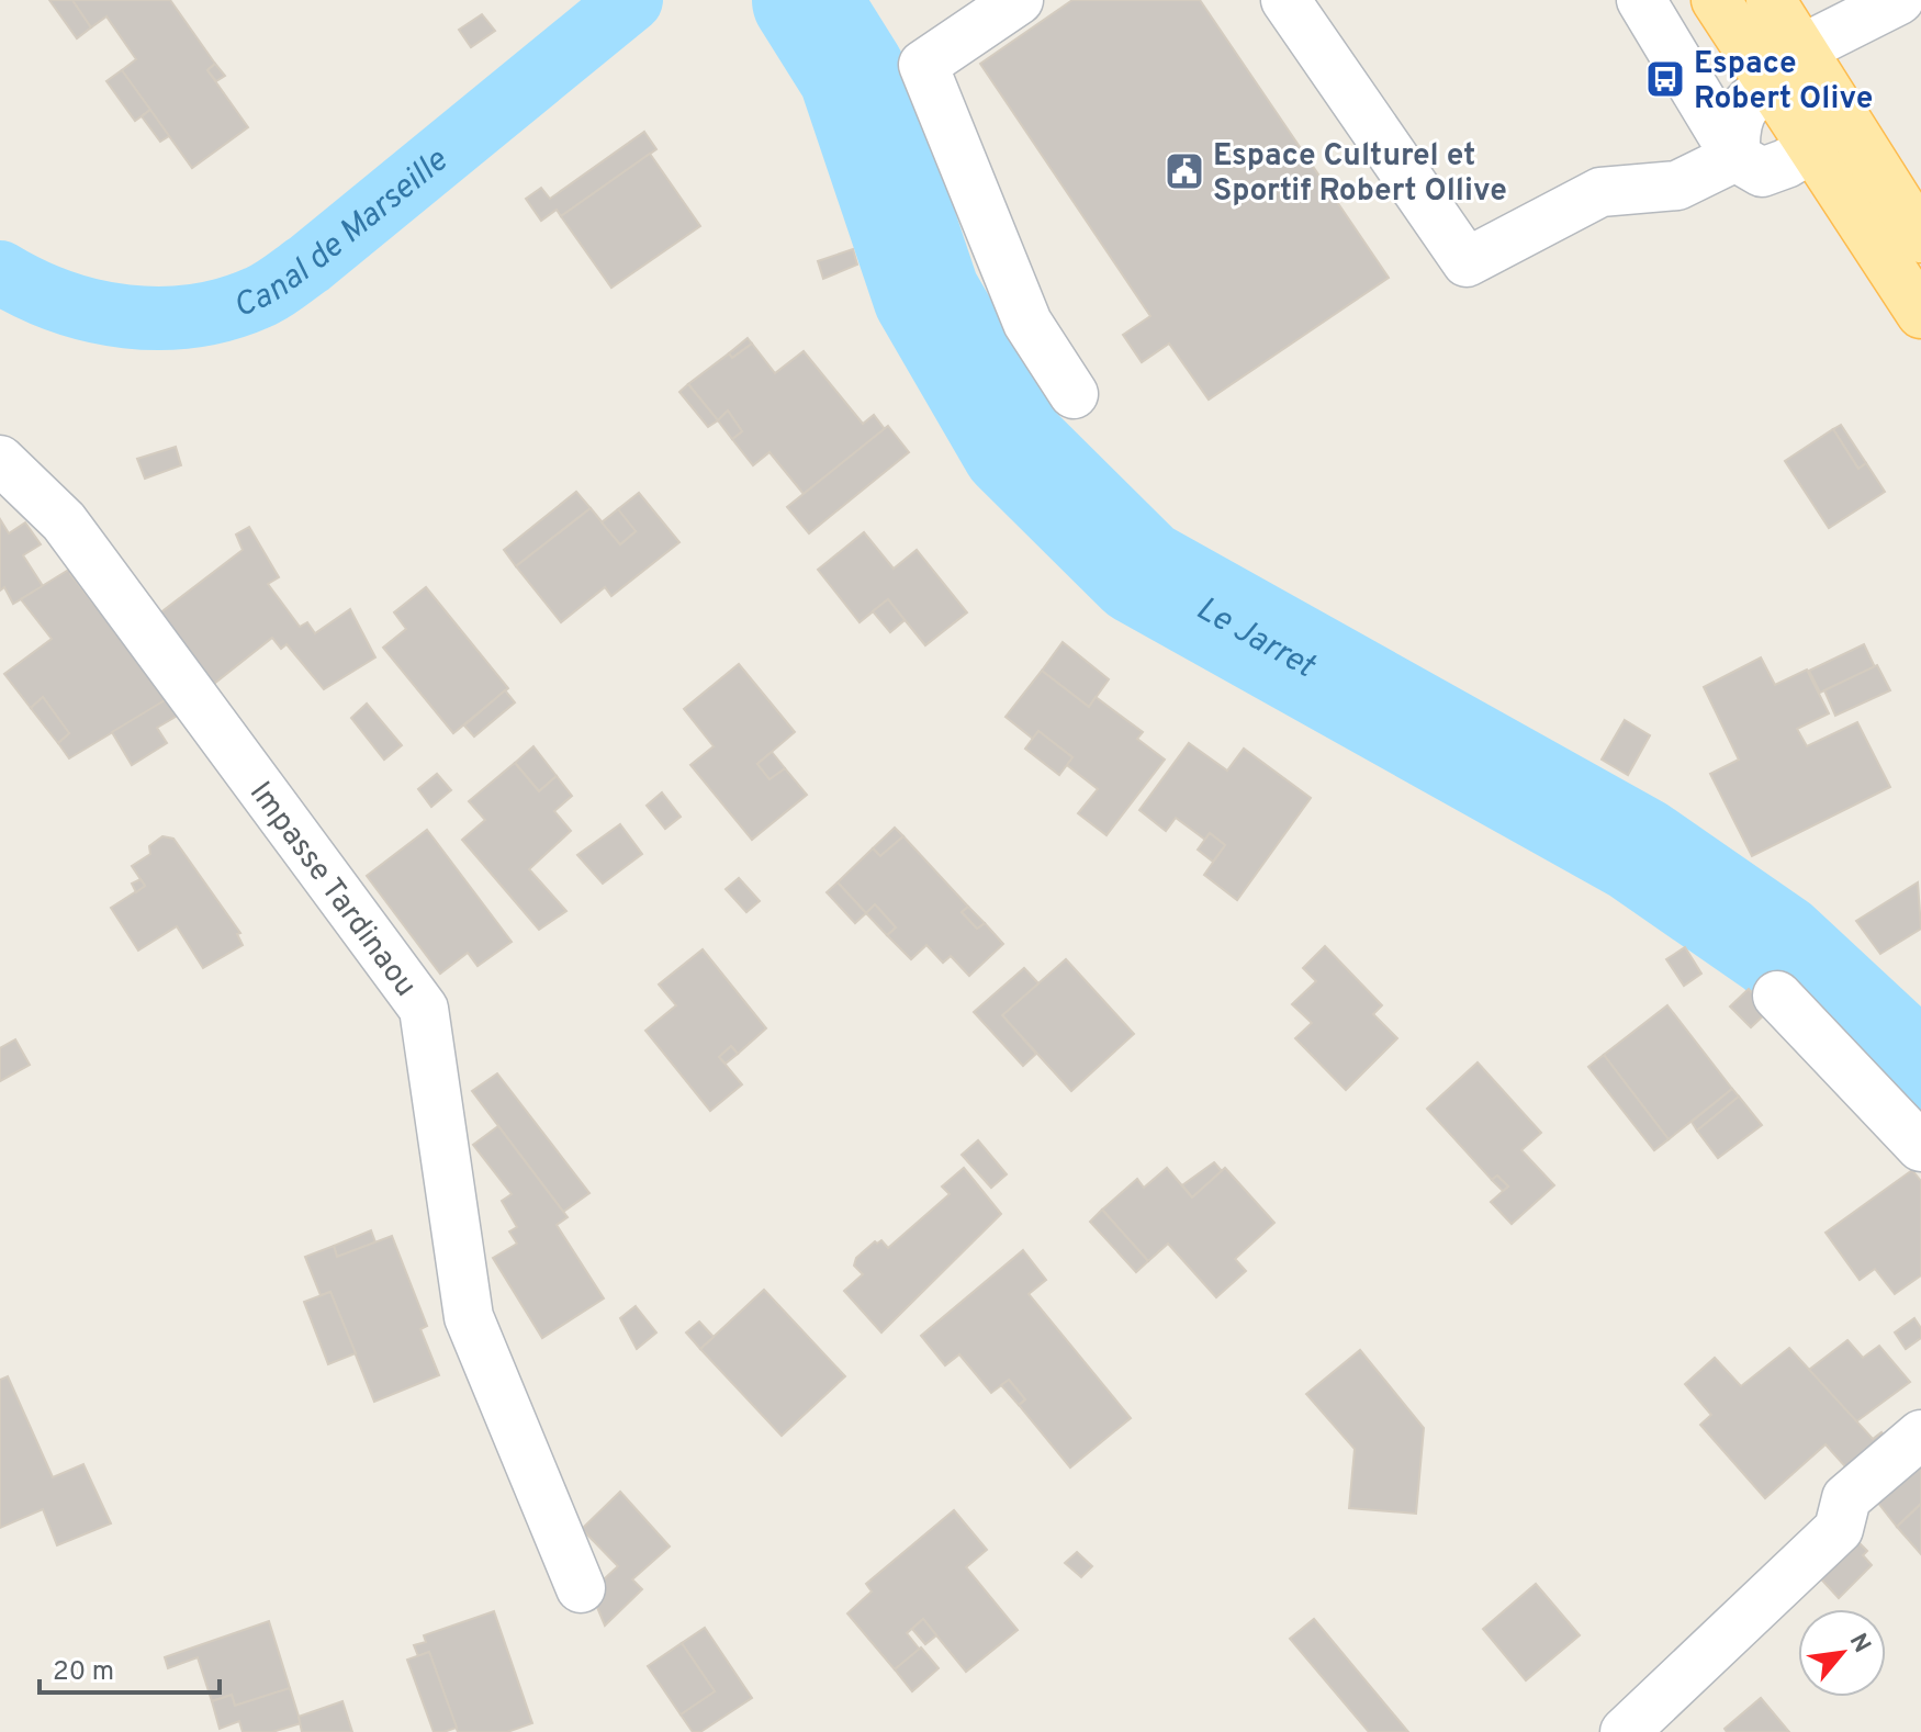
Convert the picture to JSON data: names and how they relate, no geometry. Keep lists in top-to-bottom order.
{
  "streets": {
    "street": ["Impasse Tardinaou"]
  },
  "water": ["Canal de Marseille", "Le Jarret"],
  "places": {
    "bus stop": ["Espace Robert Olive"],
    "public building": ["Espace Culturel et Sportif Robert Ollive"]
  },
  "scale_bar": "20 m",
  "north": "top right"
}
